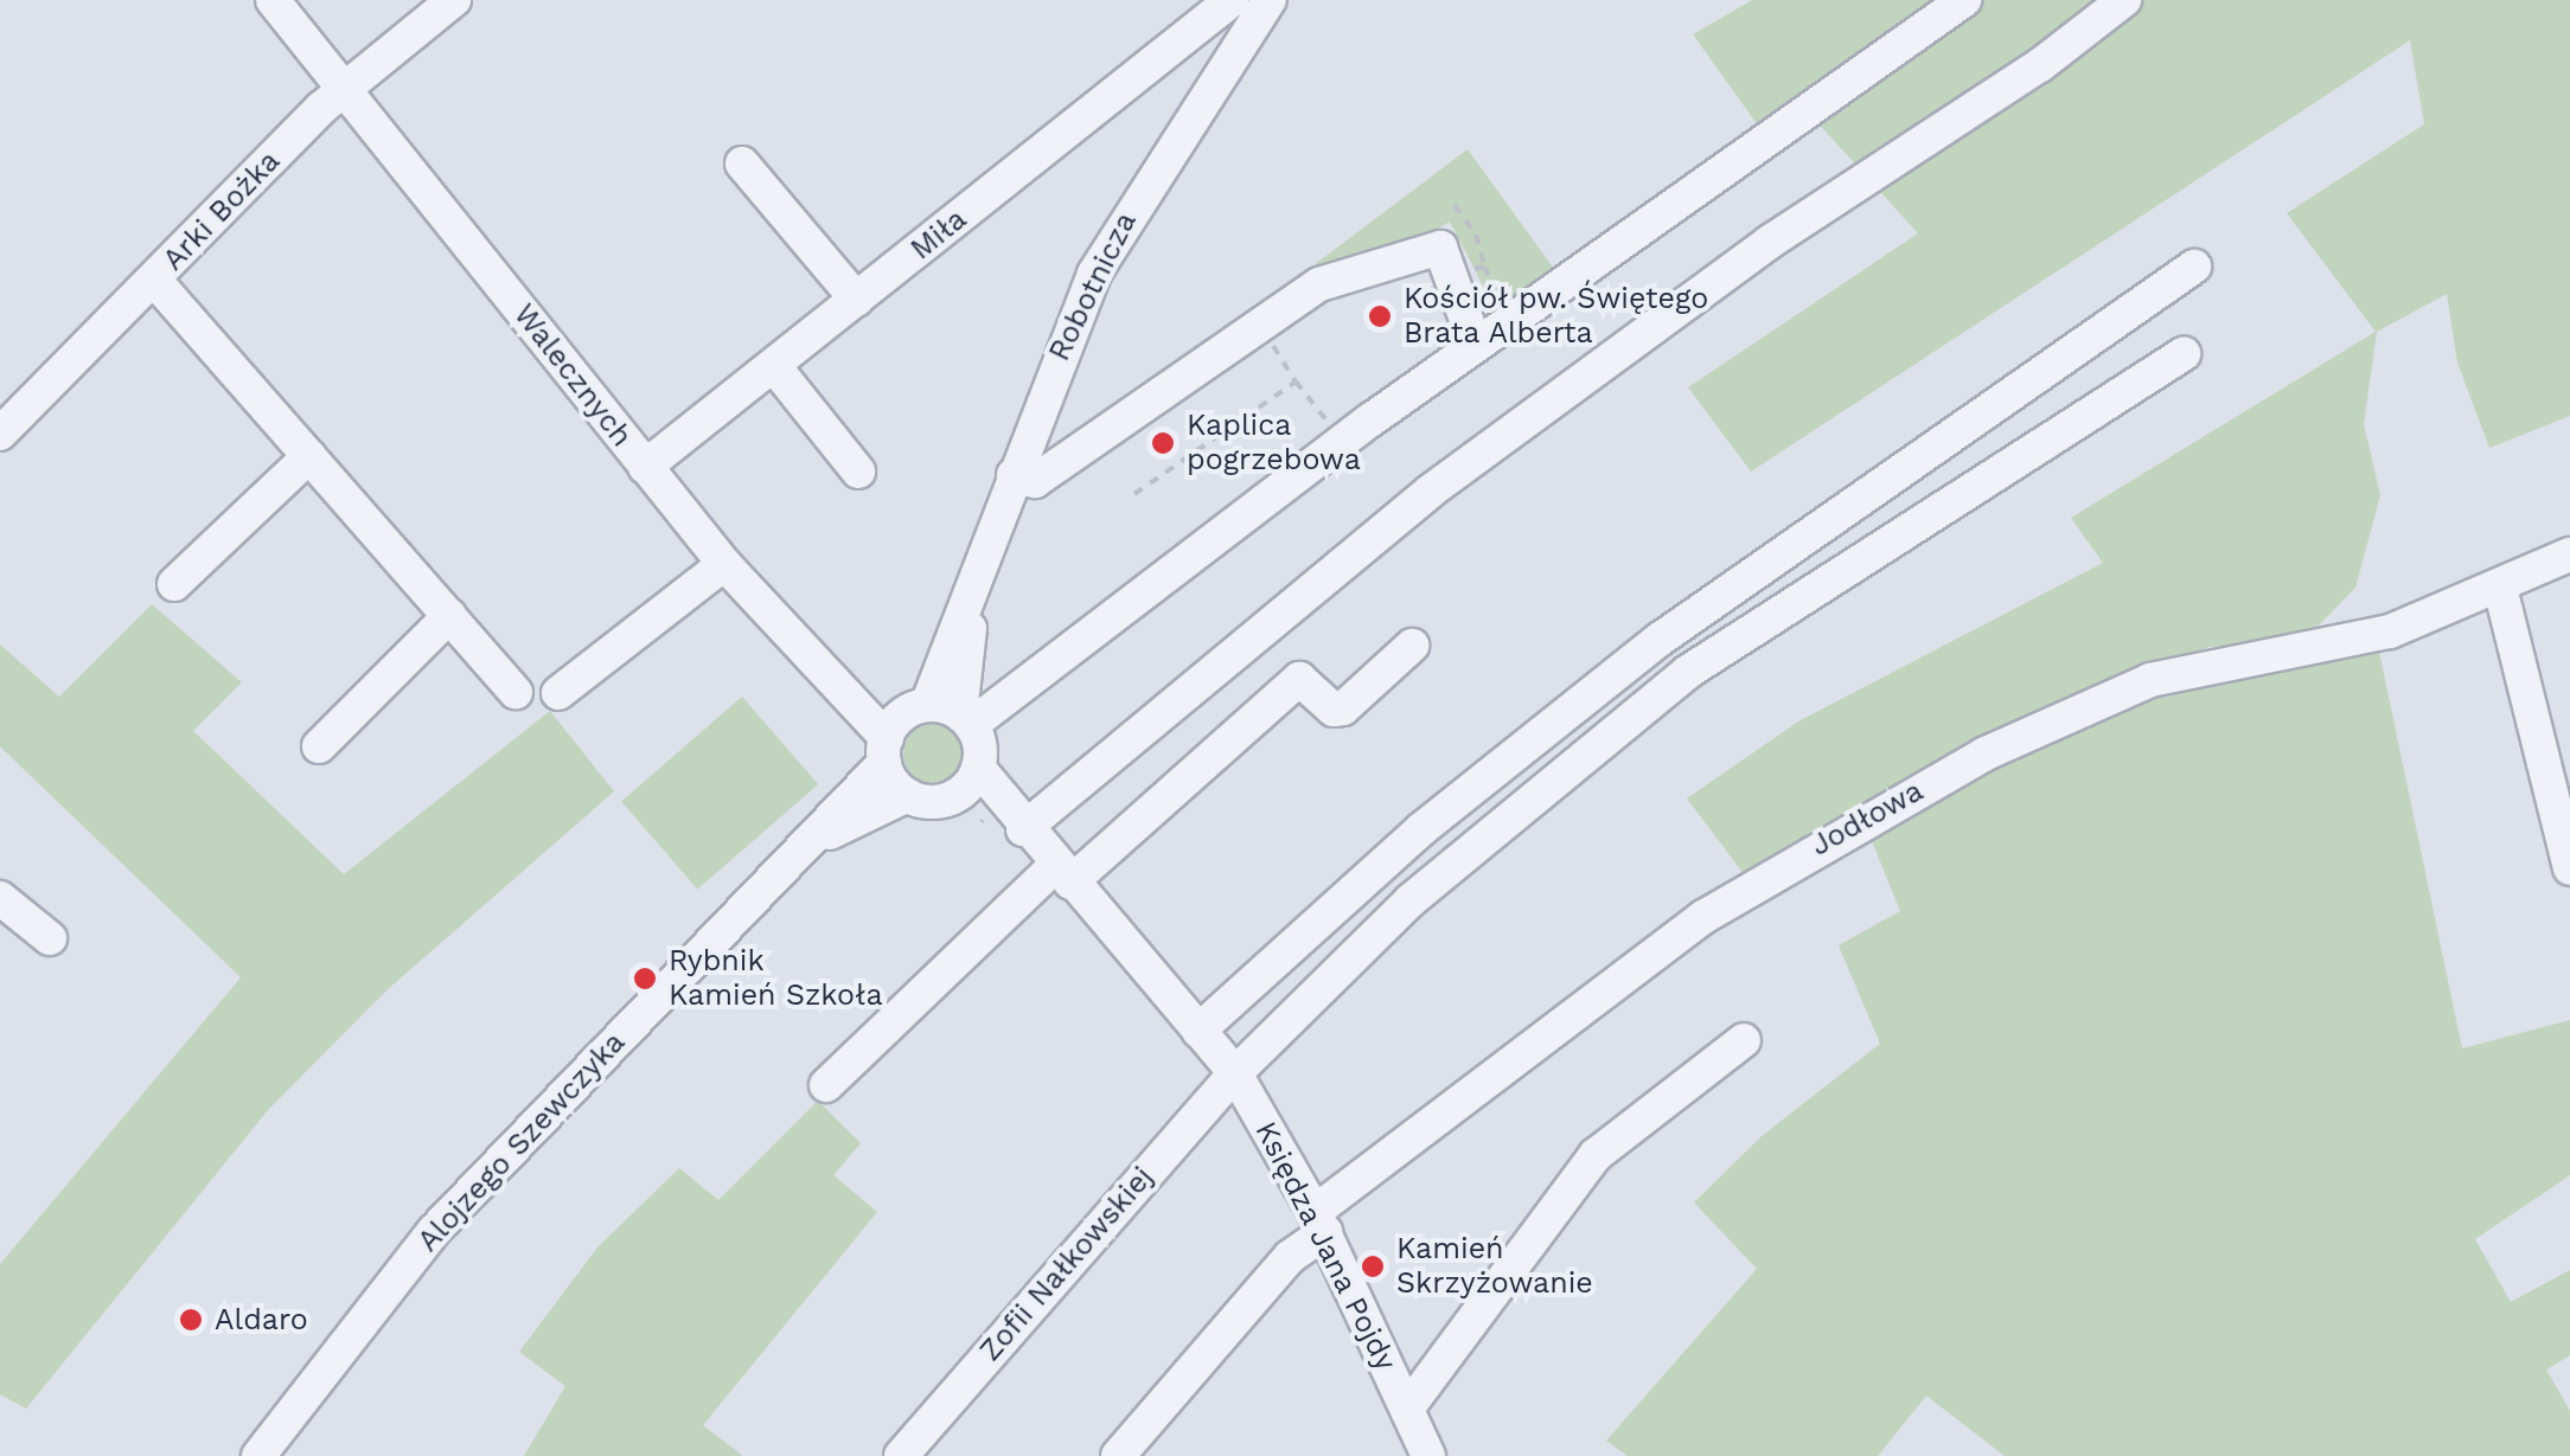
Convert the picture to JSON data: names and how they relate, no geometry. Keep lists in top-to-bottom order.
{
  "streets": {
    "street": [
      "Arki Bożka",
      "Miła",
      "Robotnicza",
      "Walecznych",
      "Jodłowa",
      "Alojzego Szewczyka",
      "Księdza Jana Pojdy",
      "Zofii Nałkowskiej"
    ]
  },
  "crossings": [
    ["Arki Bożka", "Walecznych"],
    ["Miła", "Walecznych"],
    ["Robotnicza", "Walecznych"],
    ["Robotnicza", "Alojzego Szewczyka"],
    ["Robotnicza", "Księdza Jana Pojdy"],
    ["Walecznych", "Alojzego Szewczyka"],
    ["Walecznych", "Księdza Jana Pojdy"],
    ["Jodłowa", "Księdza Jana Pojdy"],
    ["Alojzego Szewczyka", "Księdza Jana Pojdy"],
    ["Księdza Jana Pojdy", "Zofii Nałkowskiej"]
  ],
  "places": [
    "Kościół pw. Świętego Brata Alberta",
    "Kaplica pogrzebowa",
    "Rybnik Kamień Szkoła",
    "Kamień Skrzyżowanie",
    "Aldaro"
  ]
}
